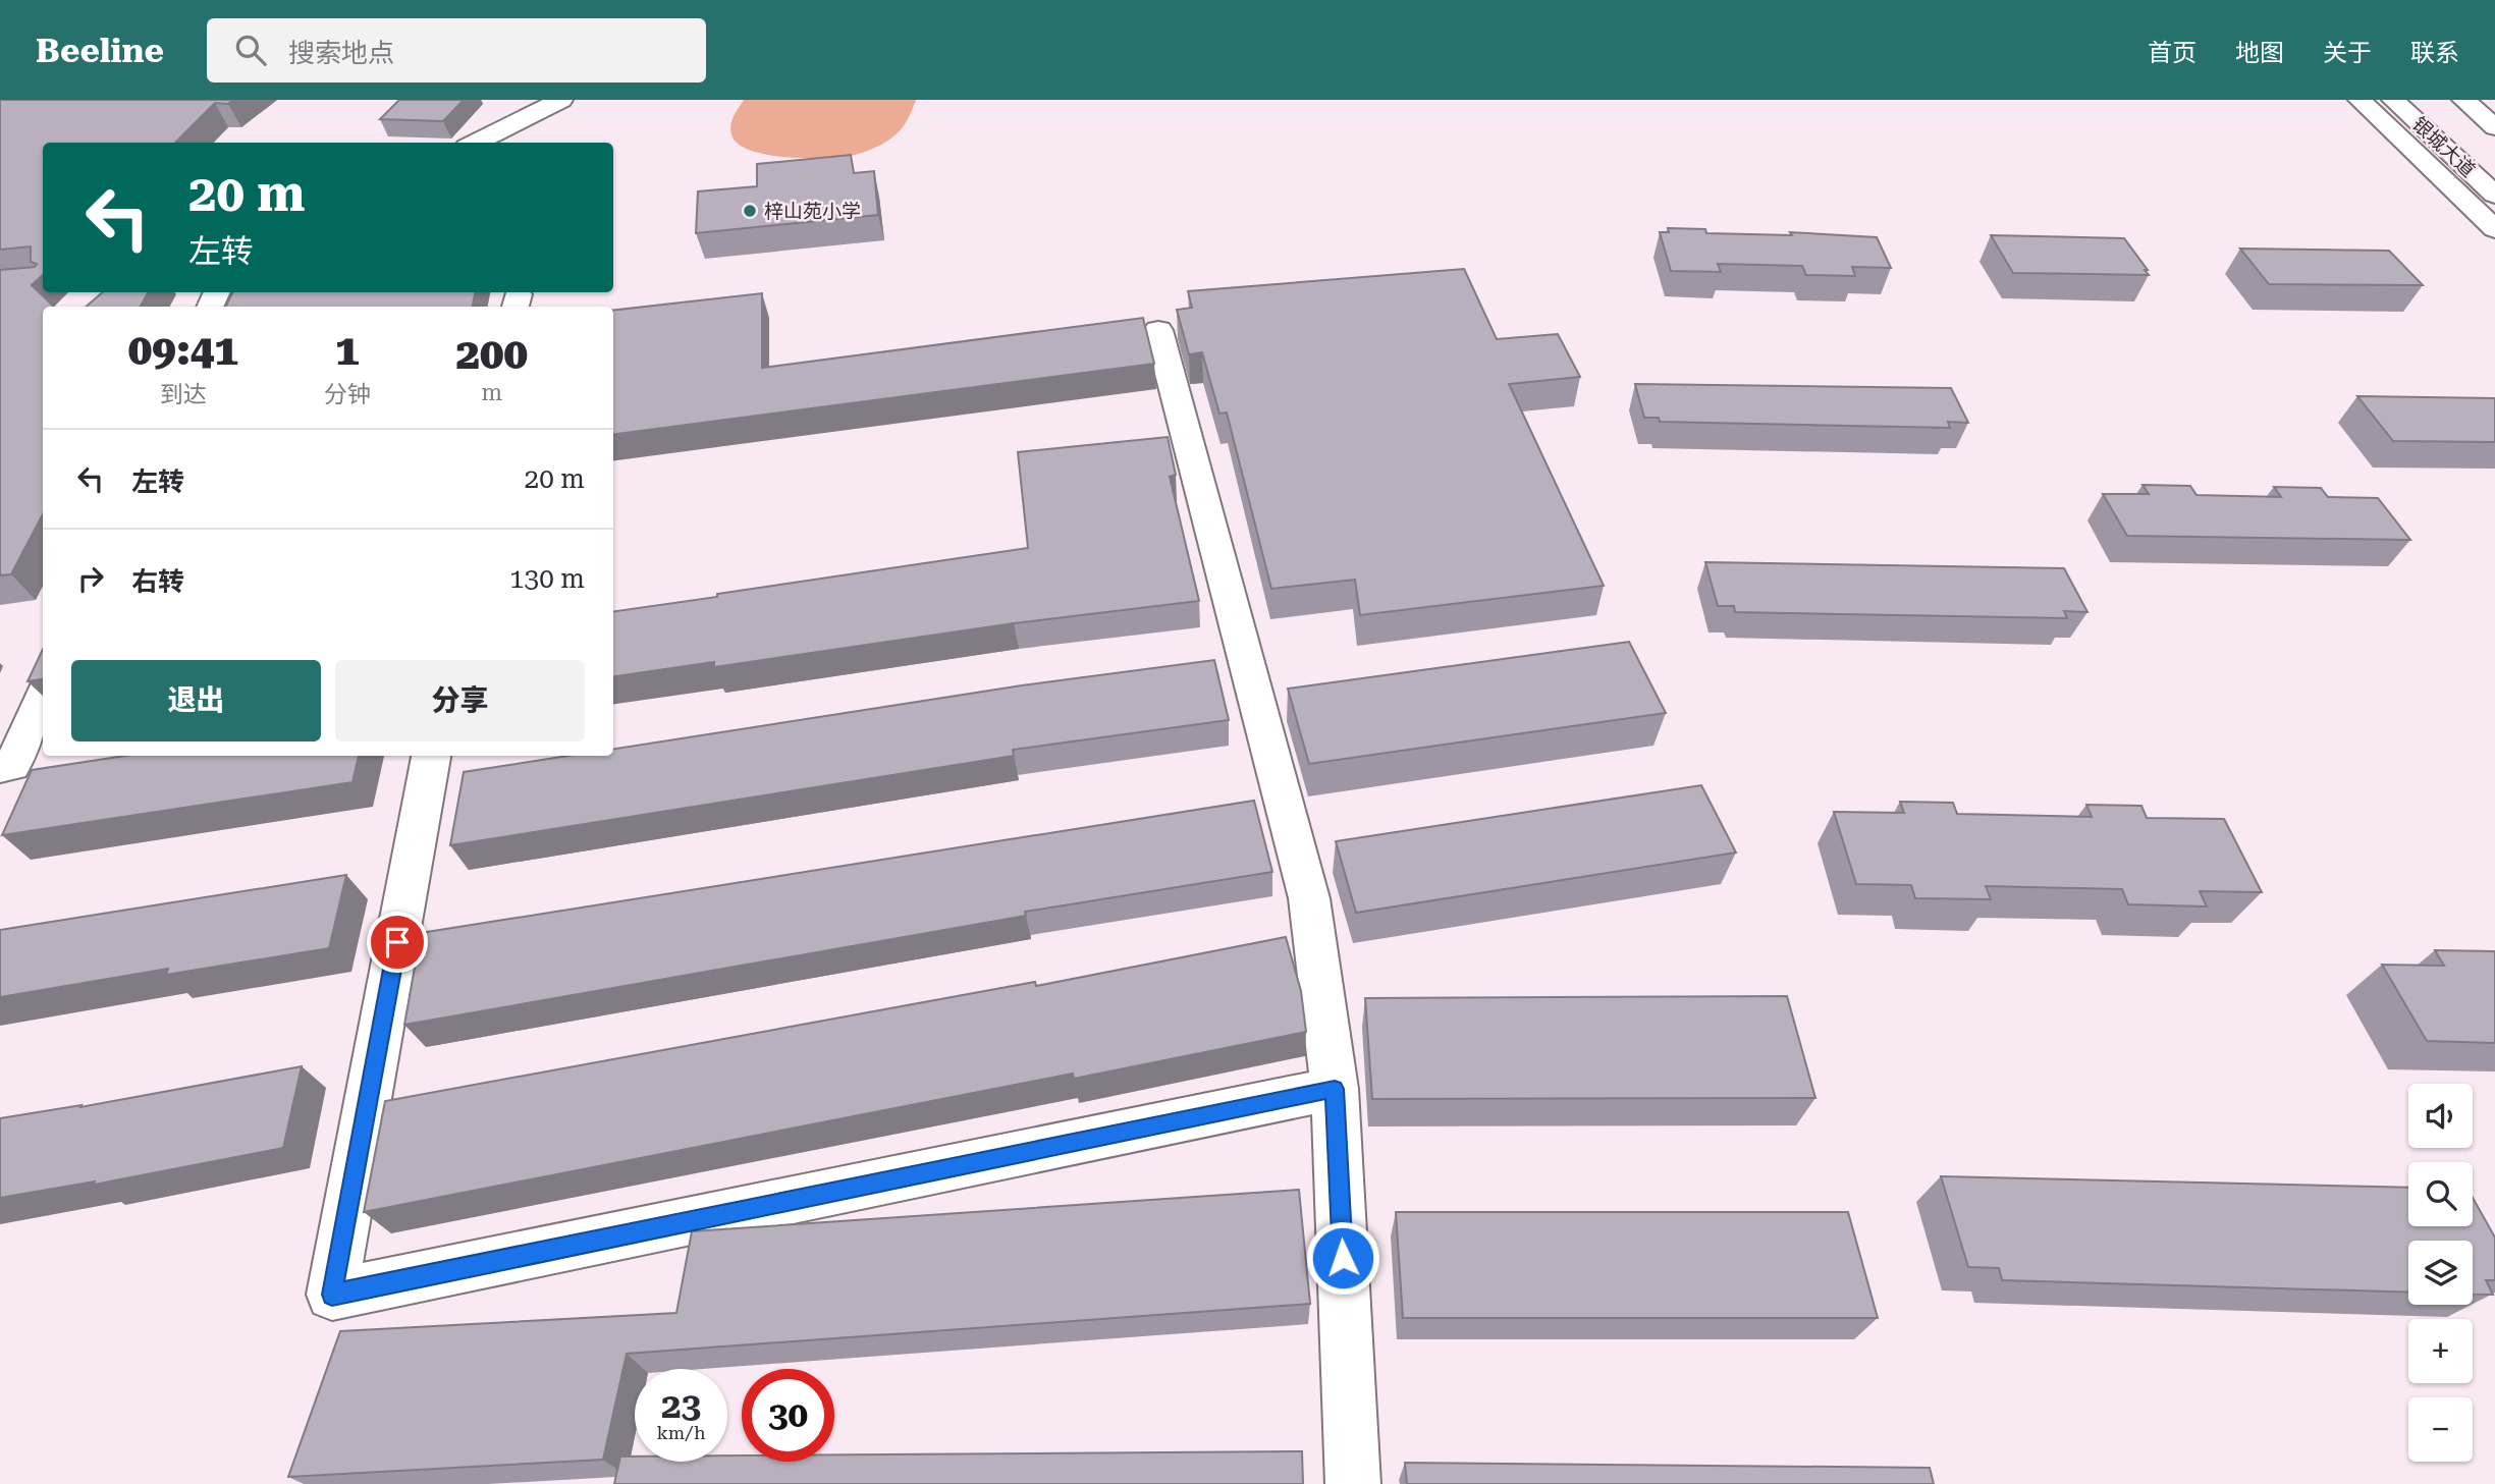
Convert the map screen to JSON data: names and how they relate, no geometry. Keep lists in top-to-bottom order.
{
  "streets": {
    "street": ["银城大道"]
  },
  "places": ["梓山苑小学"],
  "page": {
    "header": "Beeline",
    "search": "搜索地点",
    "nav": [
      "首页",
      "地图",
      "关于",
      "联系"
    ],
    "turn": ["20 m", "左转"],
    "eta": [
      "09:41",
      "到达",
      "1",
      "分钟",
      "200",
      "m"
    ],
    "list": [
      {
        "name": "左转",
        "value": "20 m"
      },
      {
        "name": "右转",
        "value": "130 m"
      }
    ],
    "buttons": ["退出", "分享"],
    "map_buttons": ["+", "−"],
    "speed": "23 km/h",
    "limit": "30"
  }
}
